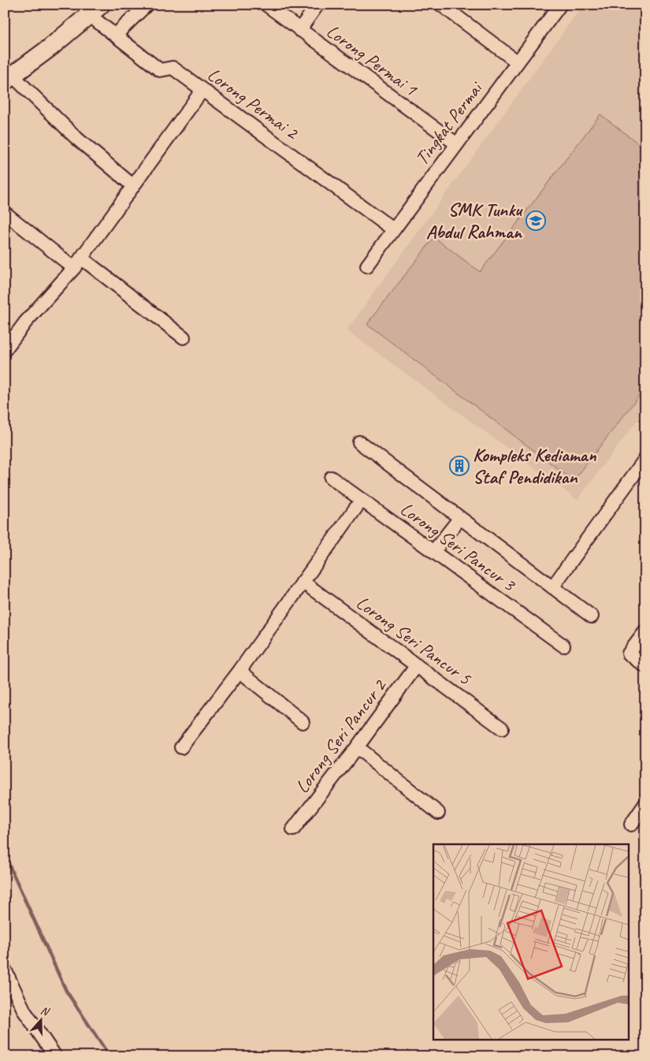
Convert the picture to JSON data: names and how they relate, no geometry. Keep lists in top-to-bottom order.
{
  "streets": {
    "street": [
      "Lorong Permai 1",
      "Lorong Permai 2",
      "Tingkat Permai",
      "Lorong Seri Pancur 3",
      "Lorong Seri Pancur 5",
      "Lorong Seri Pancur 2"
    ]
  },
  "crossings": [
    ["Lorong Permai 1", "Tingkat Permai"],
    ["Lorong Permai 2", "Tingkat Permai"],
    ["Lorong Seri Pancur 5", "Lorong Seri Pancur 2"]
  ],
  "places": {
    "school or university": ["SMK Tunku Abdul Rahman"],
    "building": ["Kompleks Kediaman Staf Pendidikan"]
  },
  "north": "top"
}
